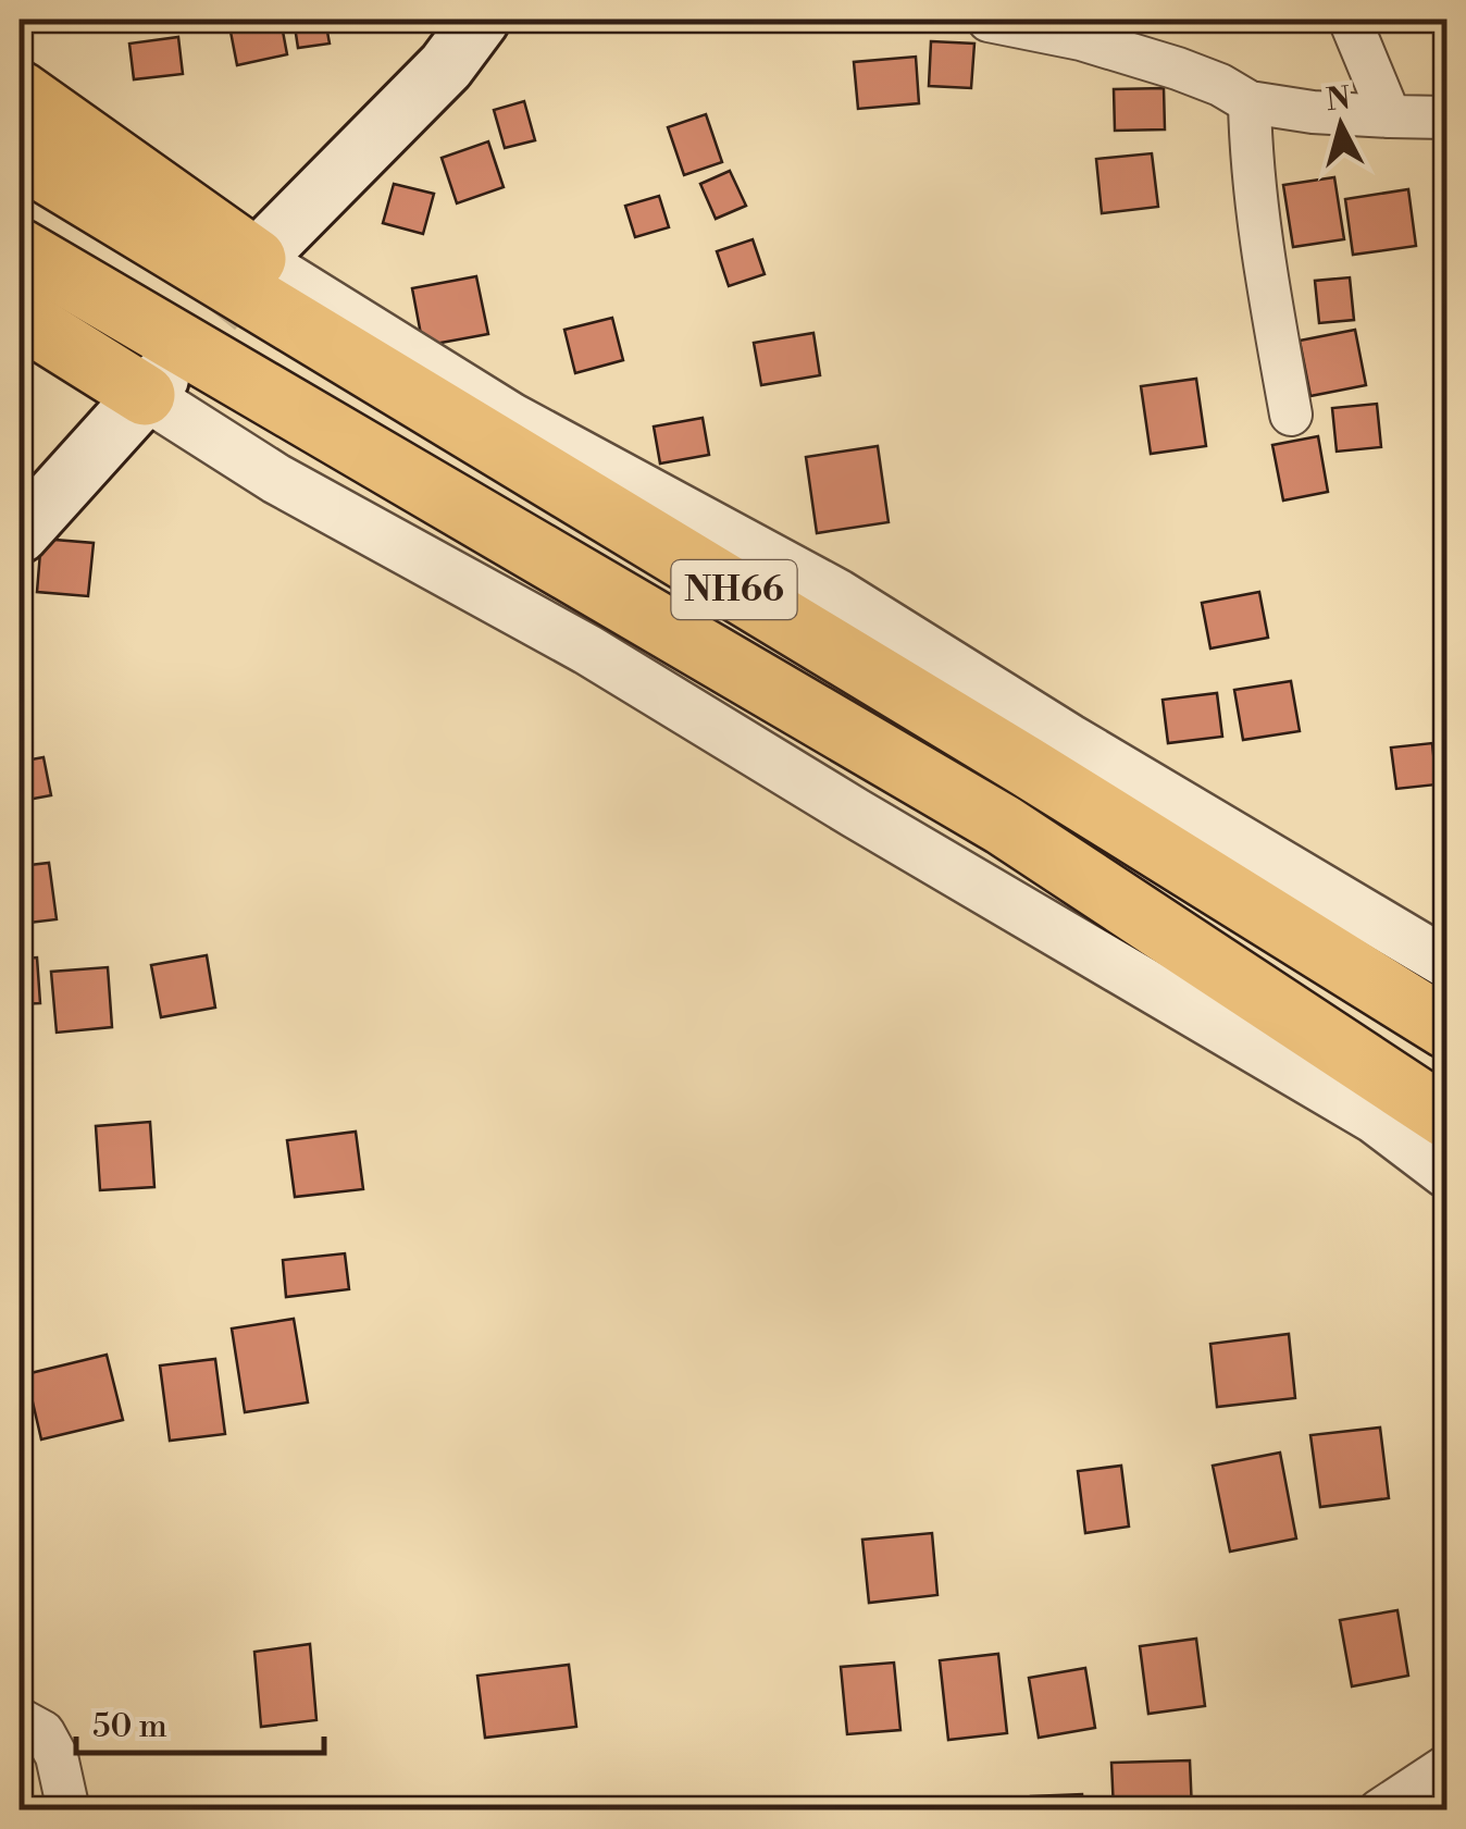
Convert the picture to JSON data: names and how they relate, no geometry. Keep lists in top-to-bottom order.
{
  "streets": {
    "highway": ["NH66"]
  },
  "scale_bar": "50 m",
  "north": "top"
}
